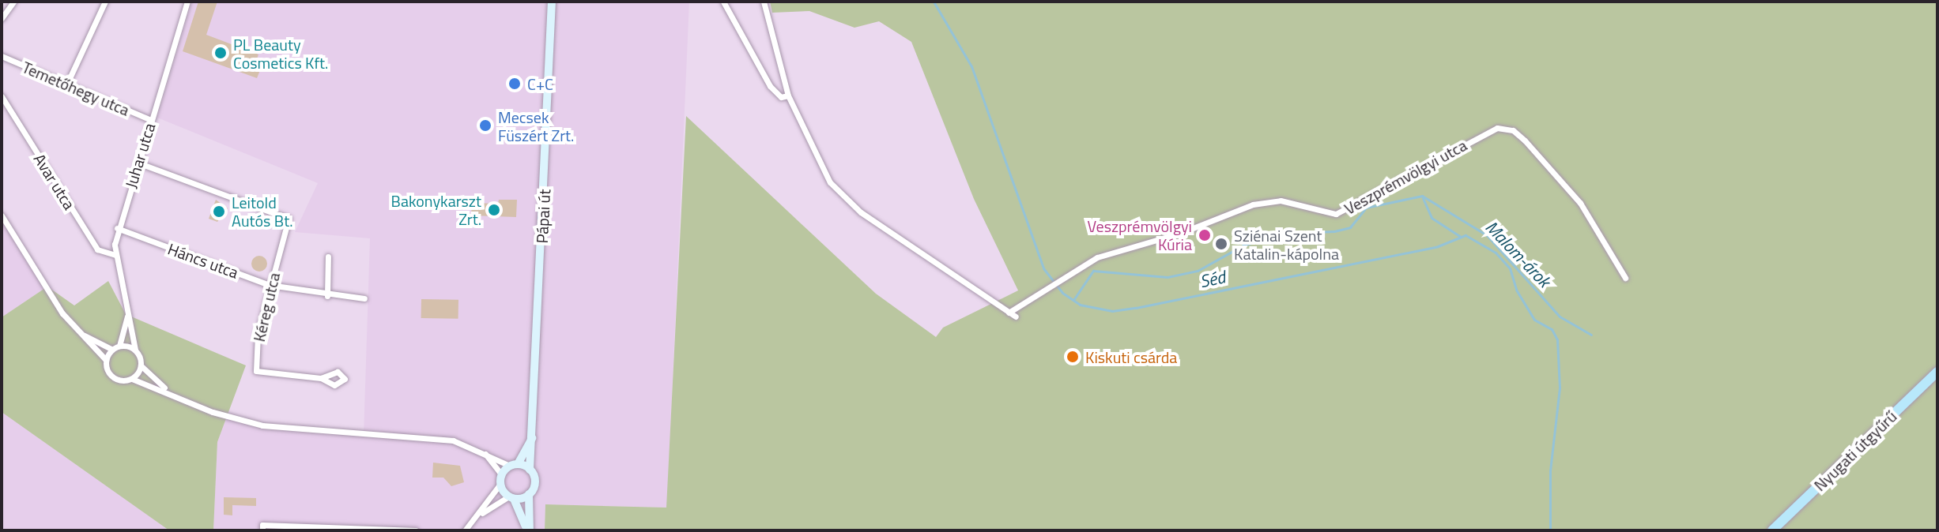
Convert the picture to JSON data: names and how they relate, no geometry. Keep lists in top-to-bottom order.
{
  "streets": {
    "main road": ["Pápai út", "Nyugati útgyűrű"],
    "street": [
      "Temetőhegy utca",
      "Juhar utca",
      "Veszprémvölgyi utca",
      "Avar utca",
      "Háncs utca",
      "Kéreg utca"
    ]
  },
  "crossings": [
    ["Temetőhegy utca", "Juhar utca"],
    ["Juhar utca", "Avar utca"],
    ["Juhar utca", "Háncs utca"],
    ["Juhar utca", "Kéreg utca"],
    ["Háncs utca", "Kéreg utca"]
  ],
  "water": ["Malom-árok", "Séd"],
  "places": [
    "PL Beauty Cosmetics Kft.",
    "C+C",
    "Mecsek Füszért Zrt.",
    "Bakonykarszt Zrt.",
    "Leitold Autós Bt.",
    "Veszprémvölgyi Kúria",
    "Sziénai Szent Katalin-kápolna",
    "Kiskuti csárda"
  ]
}
